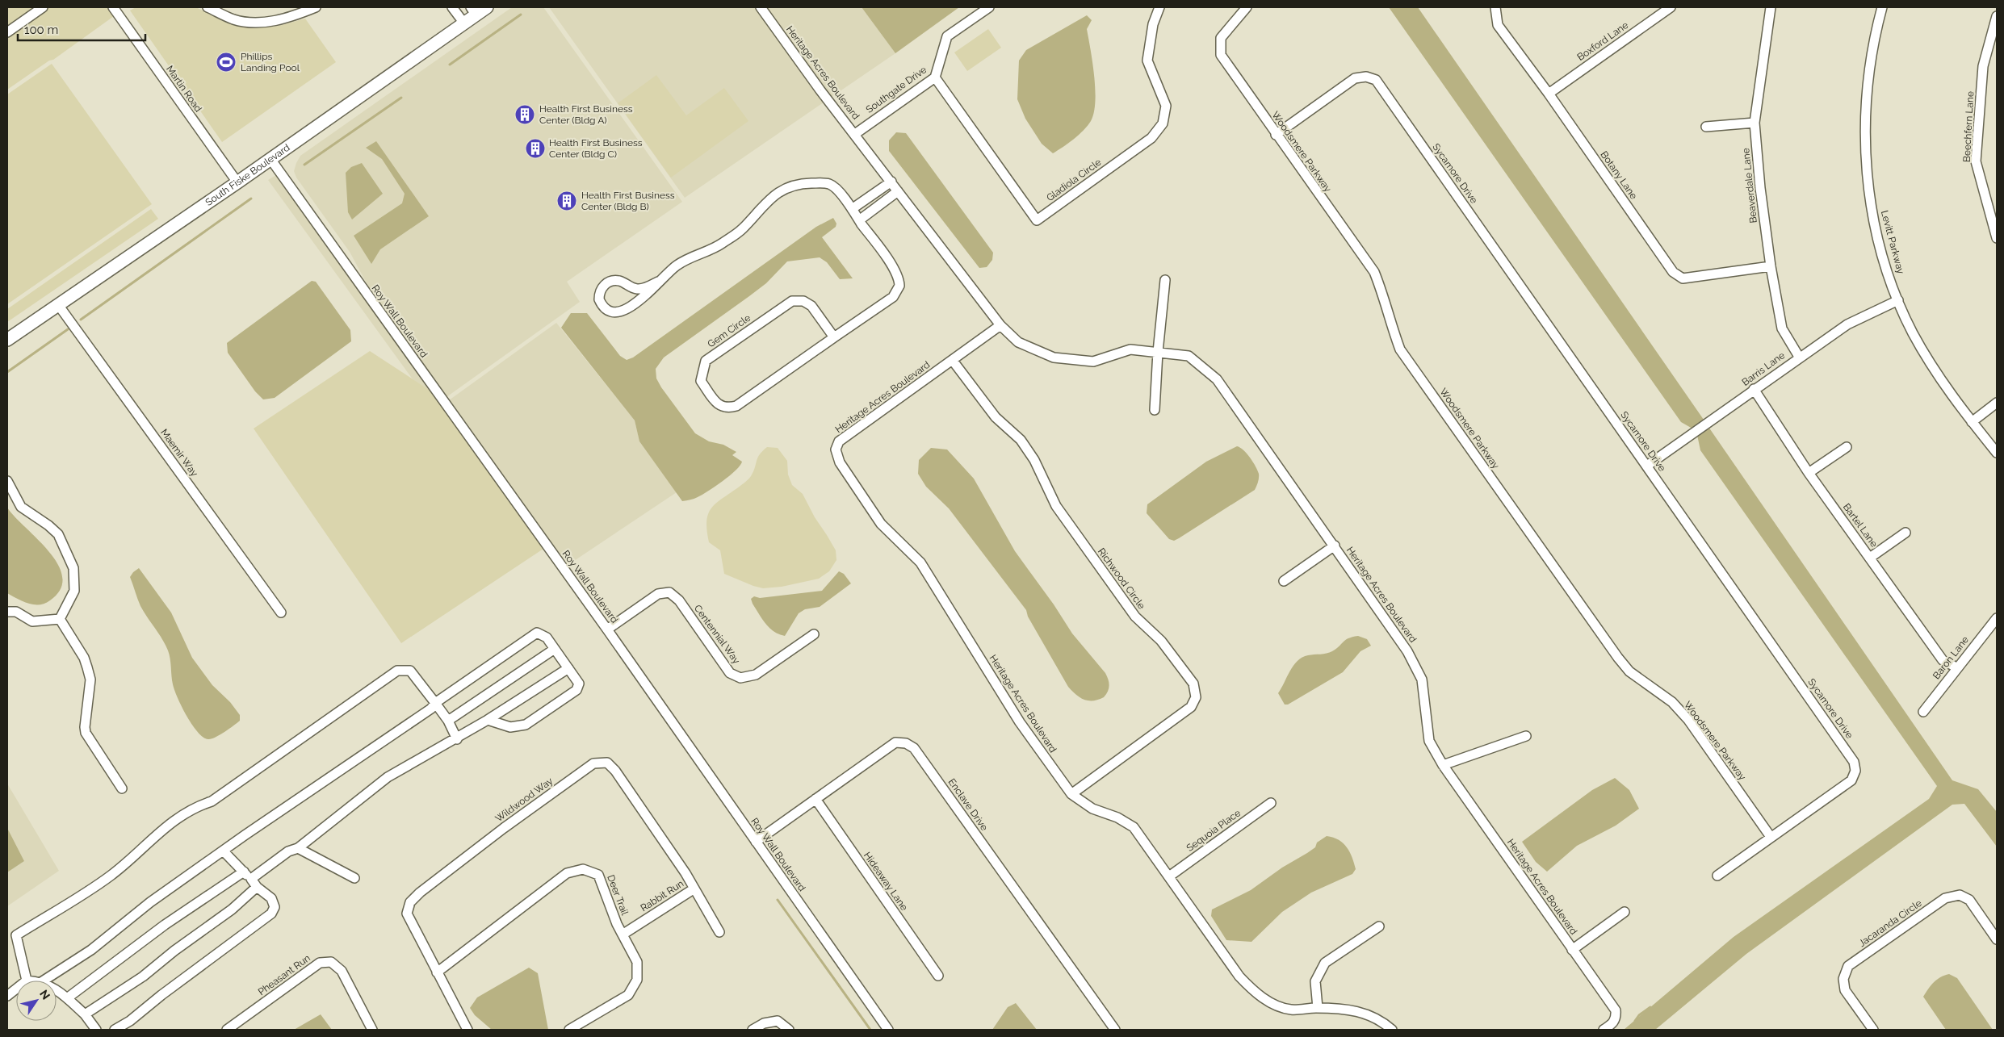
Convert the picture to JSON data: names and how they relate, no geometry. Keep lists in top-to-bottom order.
{
  "streets": {
    "main road": ["South Fiske Boulevard"],
    "street": [
      "Boxford Lane",
      "Heritage Acres Boulevard",
      "Martin Road",
      "Southgate Drive",
      "Beechfern Lane",
      "Woodsmere Parkway",
      "Sycamore Drive",
      "Botany Lane",
      "Gladiola Circle",
      "Beaverdale Lane",
      "Levitt Parkway",
      "Roy Wall Boulevard",
      "Gem Circle",
      "Barris Lane",
      "Maemir Way",
      "Bartel Lane",
      "Richwood Circle",
      "Centennial Way",
      "Baron Lane",
      "Wildwood Way",
      "Enclave Drive",
      "Sequoia Place",
      "Hideaway Lane",
      "Deer Trail",
      "Rabbit Run",
      "Jacaranda Circle",
      "Pheasant Run"
    ]
  },
  "crossings": [
    ["Boxford Lane", "Botany Lane"],
    ["Heritage Acres Boulevard", "Southgate Drive"],
    ["Heritage Acres Boulevard", "Richwood Circle"],
    ["Heritage Acres Boulevard", "Sequoia Place"],
    ["Martin Road", "South Fiske Boulevard"],
    ["Southgate Drive", "Gladiola Circle"],
    ["Woodsmere Parkway", "Sycamore Drive"],
    ["Sycamore Drive", "Barris Lane"],
    ["South Fiske Boulevard", "Roy Wall Boulevard"],
    ["South Fiske Boulevard", "Maemir Way"],
    ["Botany Lane", "Beaverdale Lane"],
    ["Beaverdale Lane", "Barris Lane"],
    ["Levitt Parkway", "Barris Lane"],
    ["Roy Wall Boulevard", "Centennial Way"],
    ["Roy Wall Boulevard", "Enclave Drive"],
    ["Barris Lane", "Bartel Lane"],
    ["Bartel Lane", "Baron Lane"],
    ["Wildwood Way", "Deer Trail"],
    ["Wildwood Way", "Rabbit Run"],
    ["Enclave Drive", "Hideaway Lane"],
    ["Deer Trail", "Rabbit Run"]
  ],
  "places": {
    "sports": ["Phillips Landing Pool"],
    "building": ["Health First Business Center (Bldg A)", "Health First Business Center (Bldg C)", "Health First Business Center (Bldg B)"]
  },
  "scale_bar": "100 m",
  "north": "top right"
}
